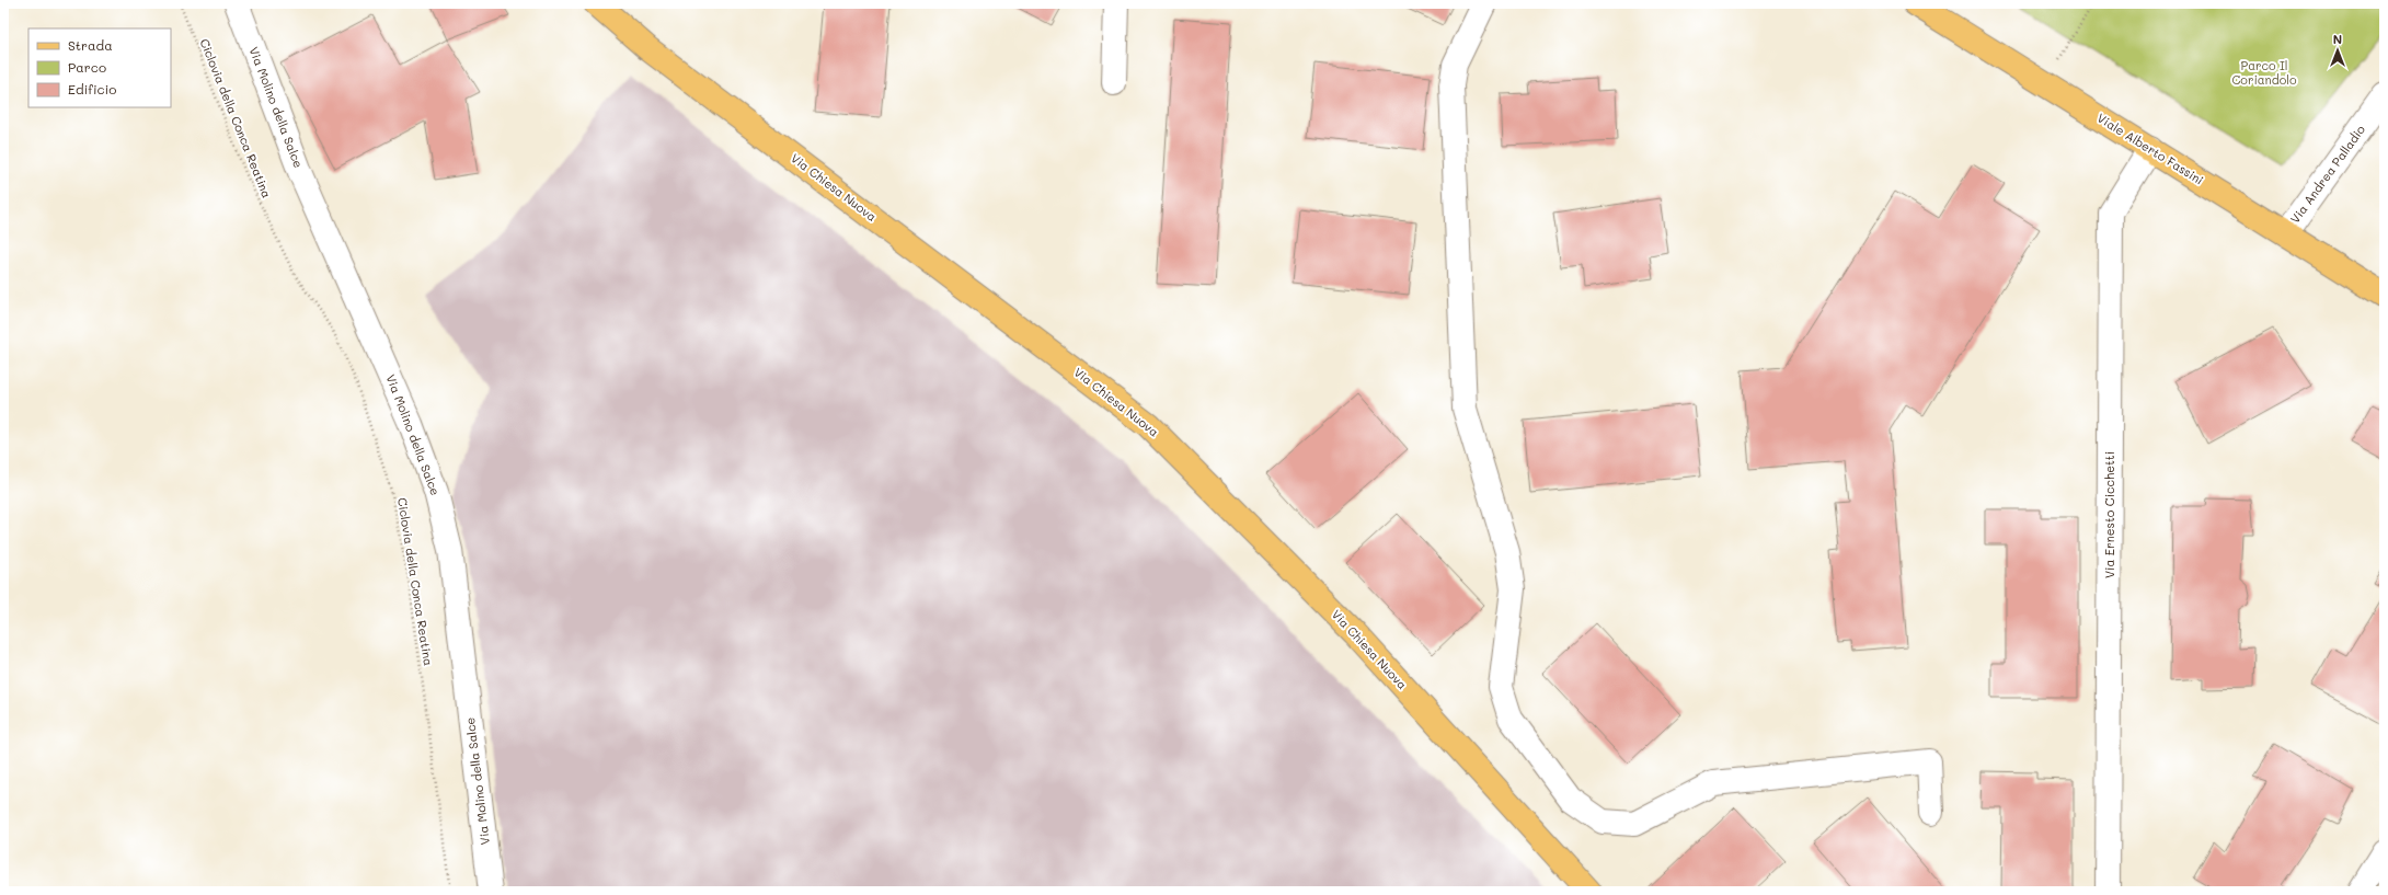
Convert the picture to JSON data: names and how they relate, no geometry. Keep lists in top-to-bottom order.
{
  "streets": {
    "main road": ["Viale Alberto Fassini", "Via Chiesa Nuova"],
    "street": ["Via Molino della Salce", "Via Andrea Palladio", "Via Ernesto Cicchetti"],
    "path": ["Ciclovia della Conca Reatina"]
  },
  "crossings": [
    ["Viale Alberto Fassini", "Via Andrea Palladio"],
    ["Viale Alberto Fassini", "Via Ernesto Cicchetti"]
  ],
  "parks": ["Parco Il Coriandolo"],
  "legend": ["Strada", "Parco", "Edificio"],
  "north": "top"
}
